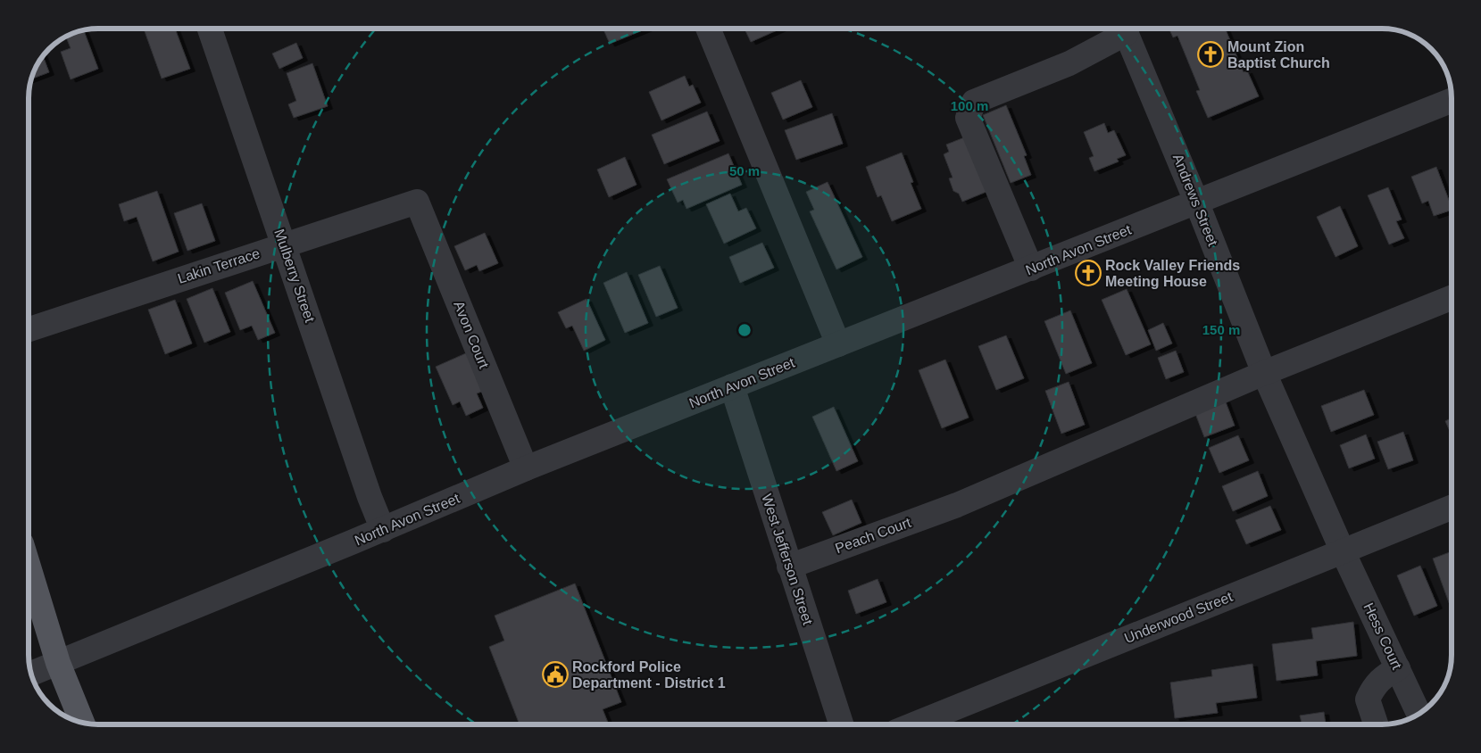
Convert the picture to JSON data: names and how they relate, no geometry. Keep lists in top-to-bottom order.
{
  "streets": {
    "street": [
      "Andrews Street",
      "North Avon Street",
      "Lakin Terrace",
      "Mulberry Street",
      "Avon Court",
      "Peach Court",
      "West Jefferson Street",
      "Underwood Street",
      "Hess Court"
    ]
  },
  "crossings": [
    ["Andrews Street", "North Avon Street"],
    ["Andrews Street", "Peach Court"],
    ["Andrews Street", "Underwood Street"],
    ["Andrews Street", "Hess Court"],
    ["North Avon Street", "Mulberry Street"],
    ["North Avon Street", "Avon Court"],
    ["North Avon Street", "West Jefferson Street"],
    ["Lakin Terrace", "Mulberry Street"],
    ["Lakin Terrace", "Avon Court"],
    ["Peach Court", "West Jefferson Street"],
    ["Underwood Street", "Hess Court"]
  ],
  "places": {
    "church": ["Mount Zion Baptist Church", "Rock Valley Friends Meeting House"],
    "public building": ["Rockford Police Department - District 1"]
  },
  "rings": ["100 m", "50 m", "150 m"]
}
